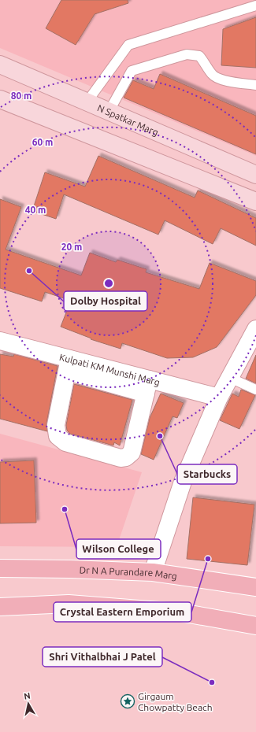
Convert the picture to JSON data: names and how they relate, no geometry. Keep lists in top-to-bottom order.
{
  "streets": {
    "main road": ["N Spatkar Marg", "Dr N A Purandare Marg"],
    "street": ["Kulpati KM Munshi Marg"]
  },
  "places": {
    "other": [
      "Dolby Hospital",
      "Starbucks",
      "Wilson College",
      "Crystal Eastern Emporium",
      "Shri Vithalbhai J Patel"
    ],
    "place": ["Girgaum Chowpatty Beach"]
  },
  "north": "top",
  "rings": [
    "80 m",
    "60 m",
    "40 m",
    "20 m"
  ]
}
